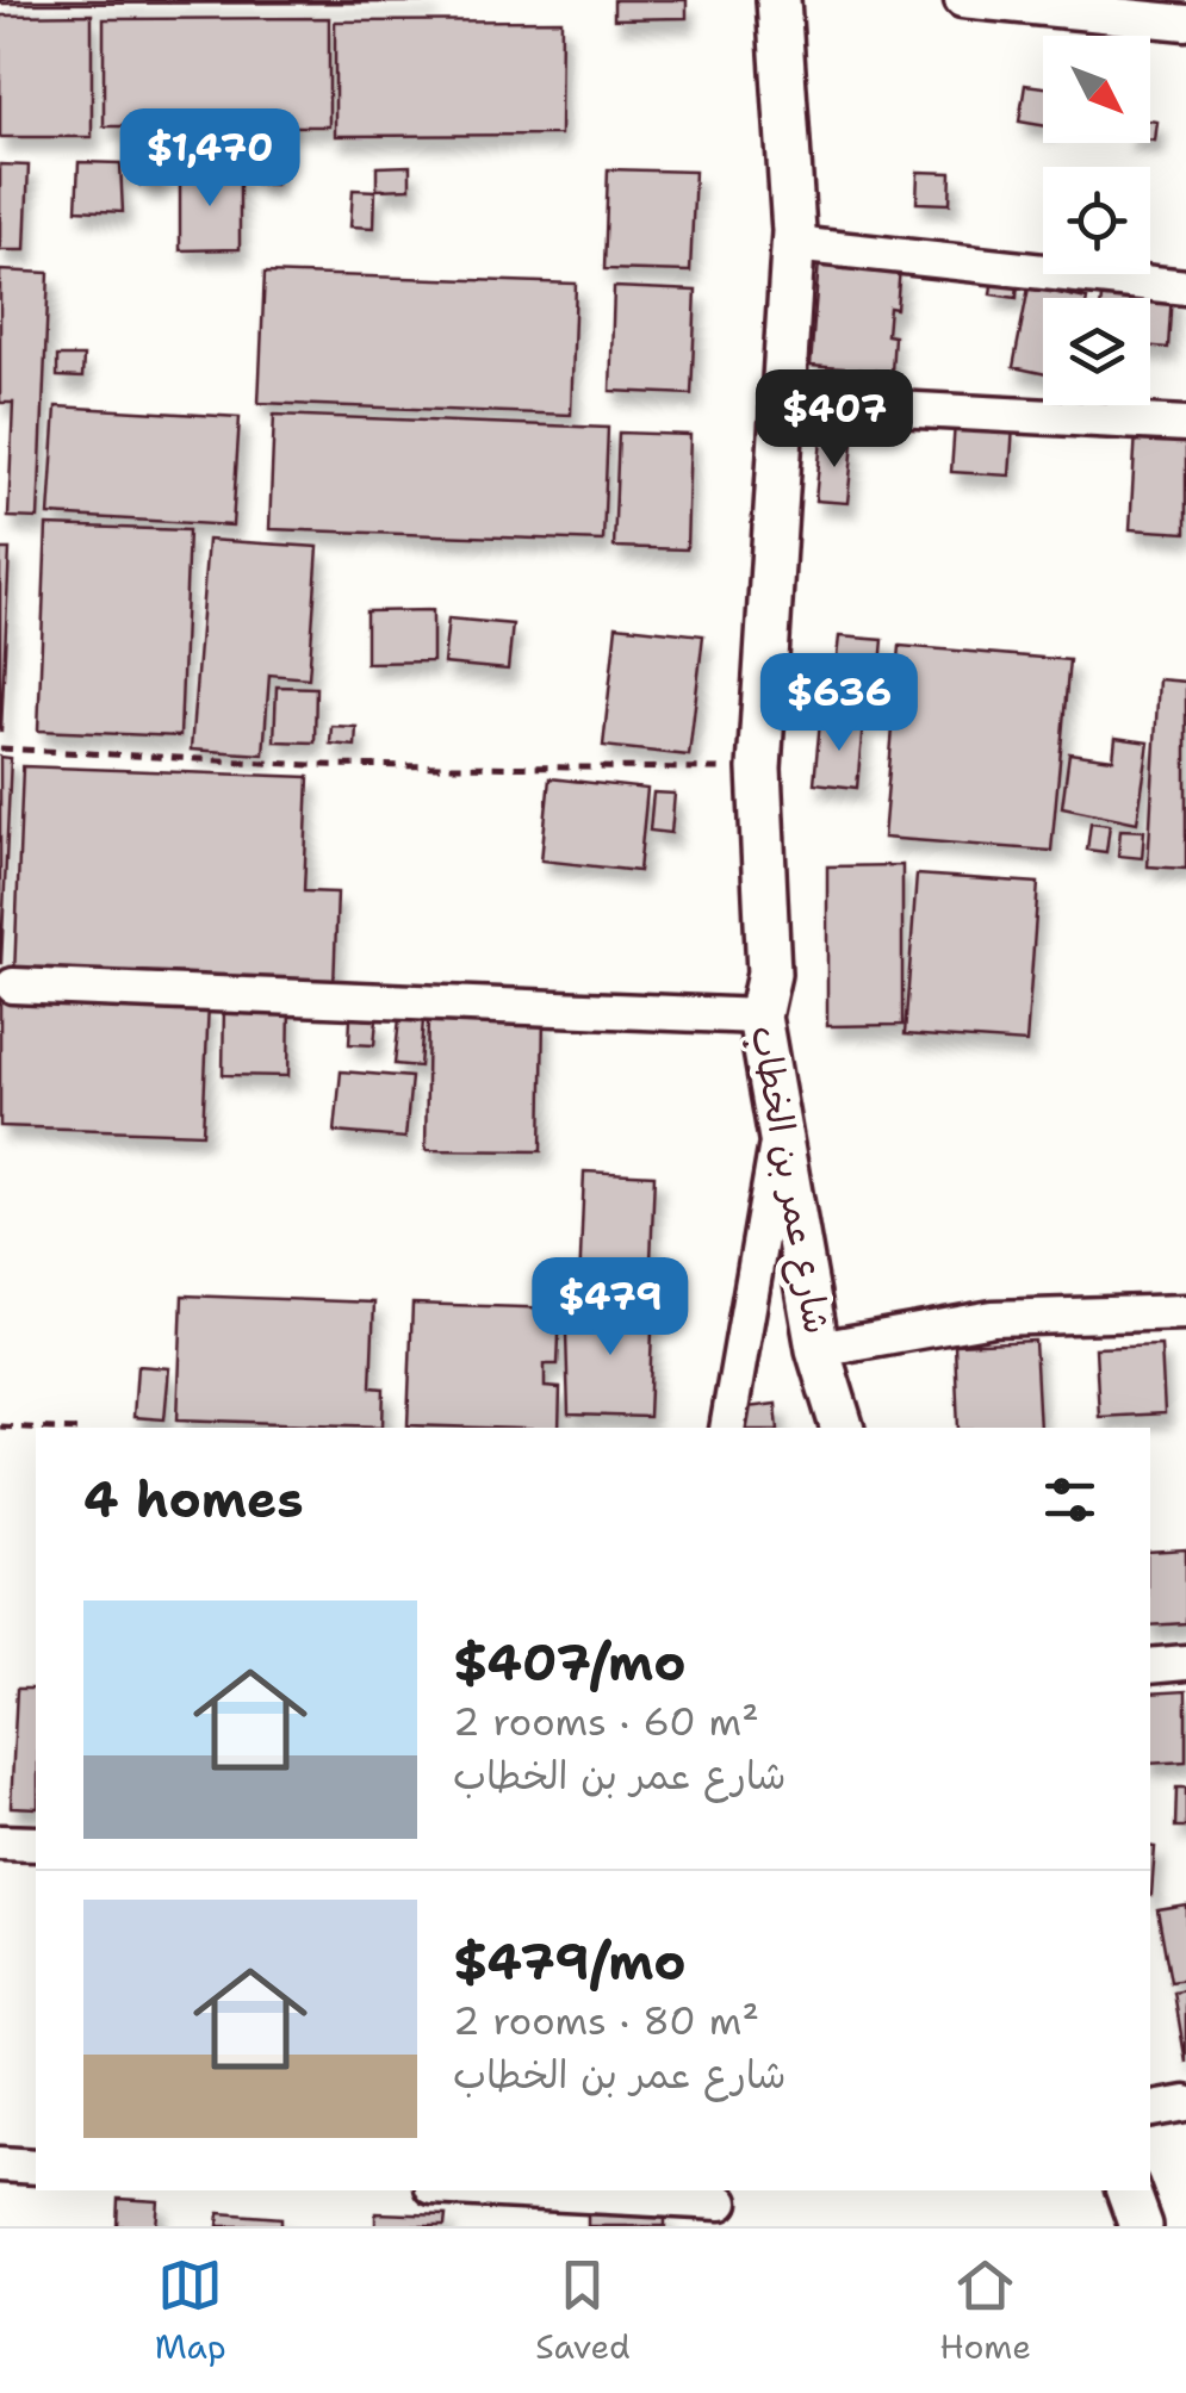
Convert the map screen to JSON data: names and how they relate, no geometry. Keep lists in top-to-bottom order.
{
  "streets": {
    "main road": ["شارع عمر بن الخطاب"]
  },
  "north": "bottom right",
  "page": {
    "price": [
      "$1,470",
      "$407",
      "$636",
      "$479"
    ],
    "heading": "4 homes",
    "list": [
      {
        "name": "$407/mo",
        "note": "2 rooms · 60 m² · شارع عمر بن الخطاب"
      },
      {
        "name": "$479/mo",
        "note": "2 rooms · 80 m² · شارع عمر بن الخطاب"
      }
    ],
    "tabs": ["Map", "Saved", "Home"]
  }
}
